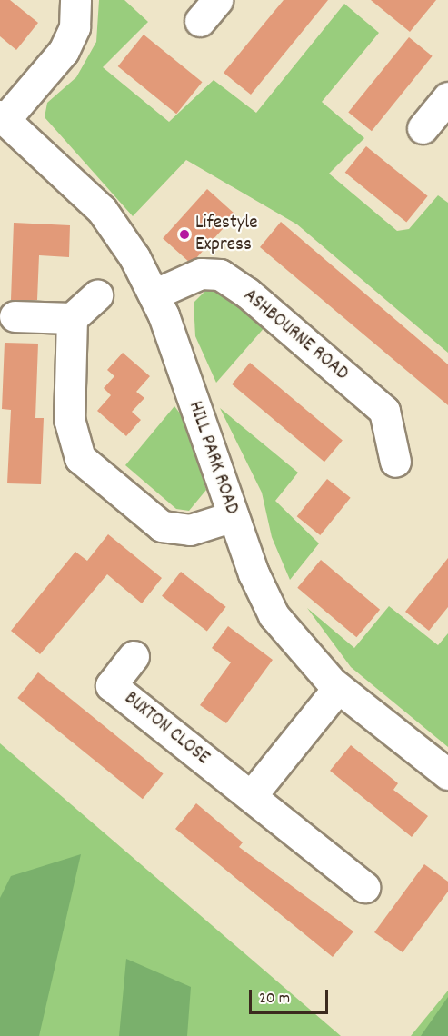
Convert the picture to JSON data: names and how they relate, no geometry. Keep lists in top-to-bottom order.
{
  "streets": {
    "street": ["ASHBOURNE ROAD", "HILL PARK ROAD", "BUXTON CLOSE"]
  },
  "crossings": [
    ["ASHBOURNE ROAD", "HILL PARK ROAD"]
  ],
  "places": ["Lifestyle Express"],
  "scale_bar": "20 m"
}
